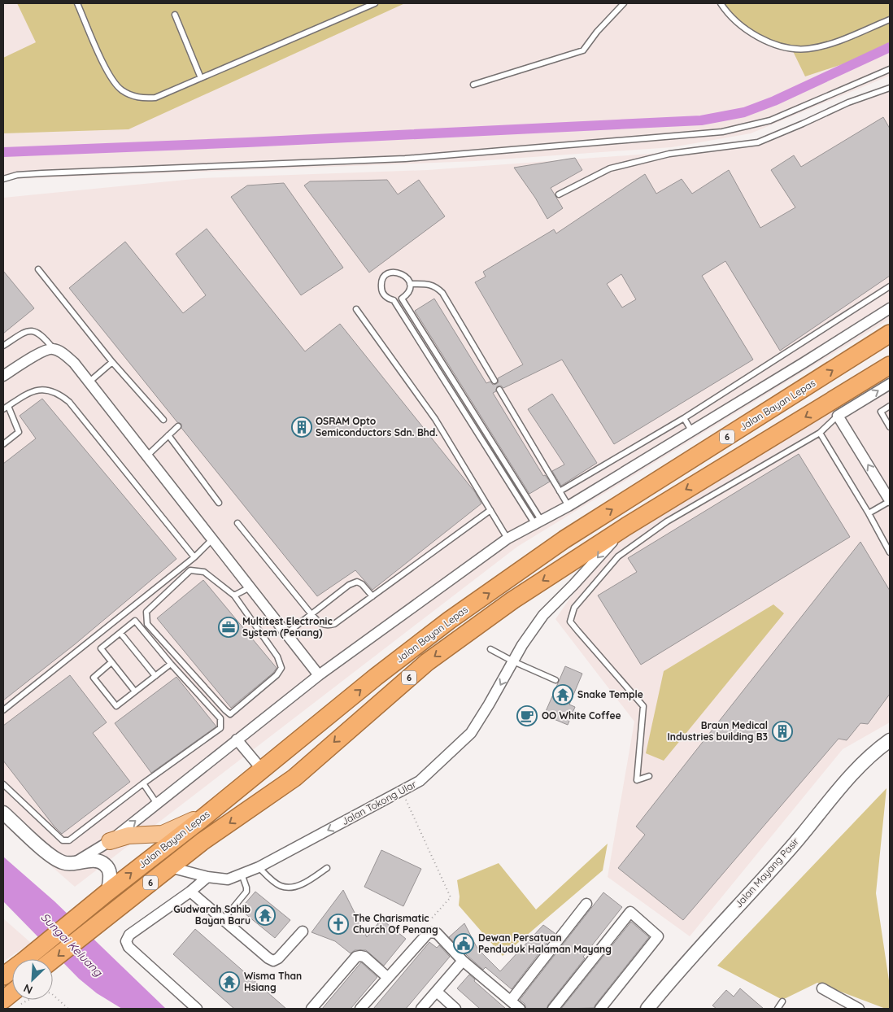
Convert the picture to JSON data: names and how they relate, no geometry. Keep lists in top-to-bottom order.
{
  "streets": {
    "highway": ["Jalan Bayan Lepas", "6"],
    "street": ["Jalan Tokong Ular", "Jalan Mayang Pasir"]
  },
  "crossings": [
    ["Jalan Bayan Lepas", "Jalan Tokong Ular"]
  ],
  "one_way": ["Jalan Tokong Ular"],
  "water": ["Sungai Keluang"],
  "places": {
    "building": ["OSRAM Opto Semiconductors Sdn. Bhd.", "Braun Medical Industries building B3"],
    "office": ["Multitest Electronic System (Penang)"],
    "temple": ["Snake Temple", "Gudwarah Sahib Bayan Baru", "Wisma Than Hsiang"],
    "cafe": ["OO White Coffee"],
    "church": ["The Charismatic Church Of Penang"],
    "public building": ["Dewan Persatuan Penduduk Halaman Mayang"]
  },
  "north": "bottom left"
}
